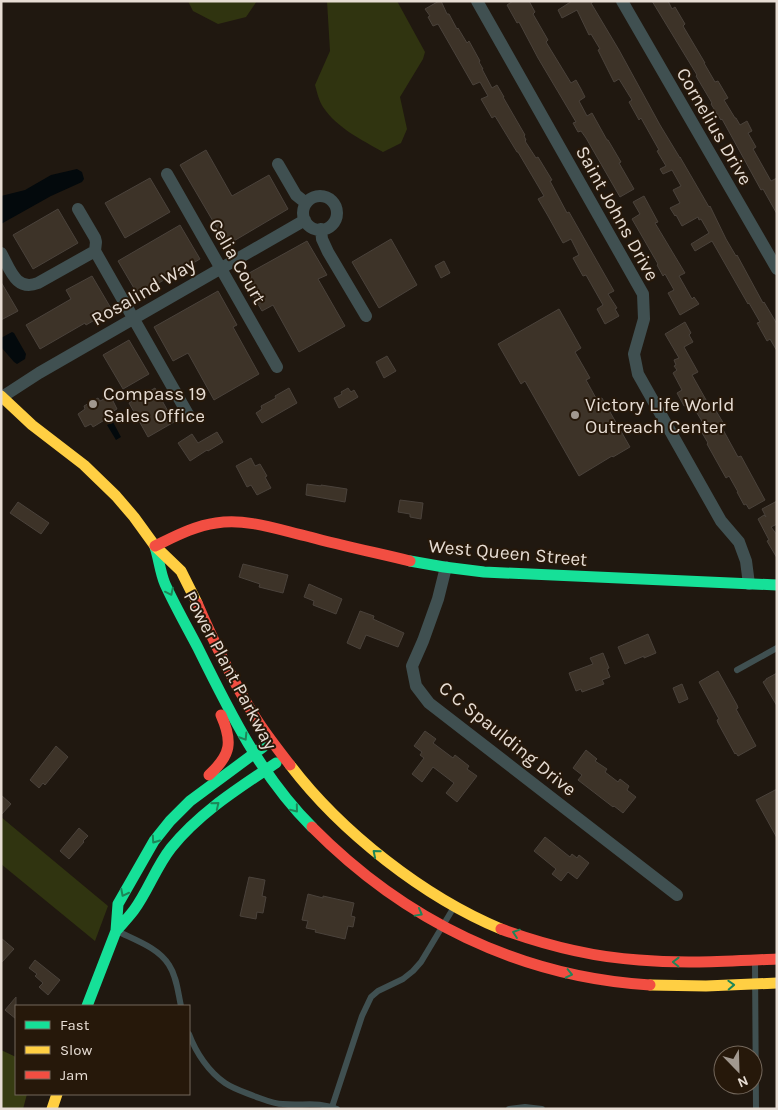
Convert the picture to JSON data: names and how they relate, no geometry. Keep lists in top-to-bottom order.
{
  "streets": {
    "main road": ["West Queen Street", "Power Plant Parkway"],
    "street": [
      "Cornelius Drive",
      "Saint Johns Drive",
      "Celia Court",
      "Rosalind Way",
      "C C Spaulding Drive"
    ]
  },
  "crossings": [
    ["Saint Johns Drive", "West Queen Street"],
    ["Celia Court", "Rosalind Way"],
    ["Rosalind Way", "Power Plant Parkway"],
    ["West Queen Street", "Power Plant Parkway"],
    ["West Queen Street", "C C Spaulding Drive"]
  ],
  "places": ["Compass 19 Sales Office", "Victory Life World Outreach Center"],
  "legend": ["Fast", "Slow", "Jam"],
  "north": "bottom right"
}
